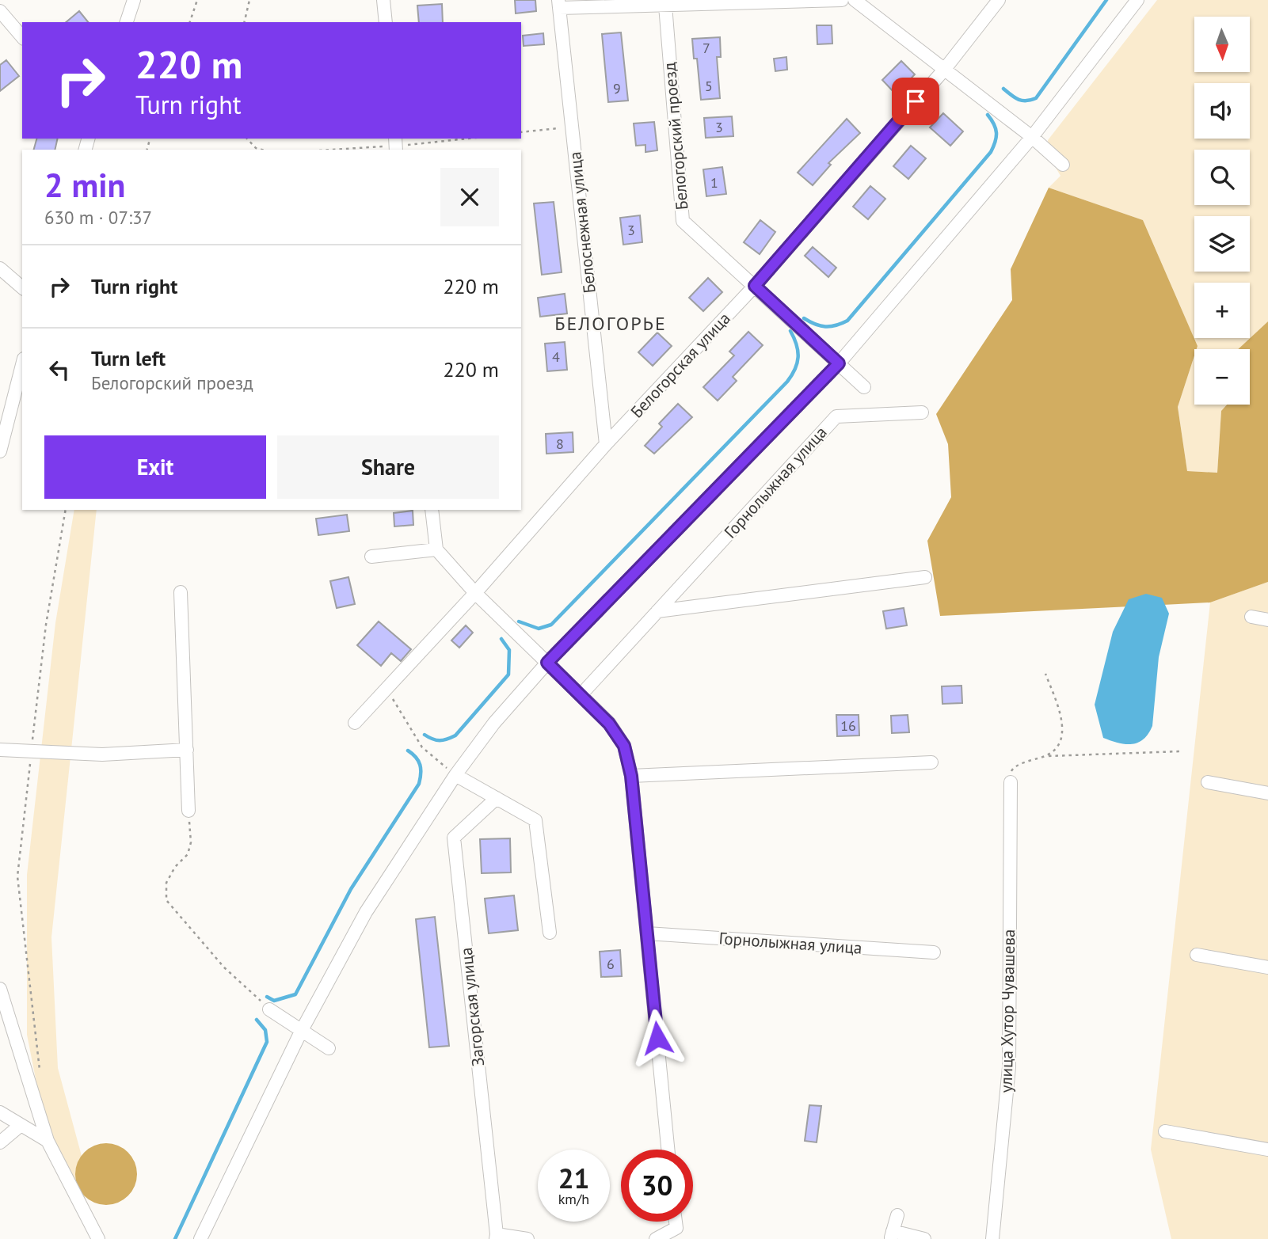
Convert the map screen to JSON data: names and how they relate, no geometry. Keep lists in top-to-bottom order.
{
  "streets": {
    "street": [
      "Белогорский проезд",
      "Белоснежная улица",
      "Белогорская улица",
      "Горнолыжная улица",
      "Загорская улица",
      "улица Хутор Чувашева"
    ]
  },
  "crossings": [
    ["Белогорский проезд", "Белогорская улица"],
    ["Белоснежная улица", "Белогорская улица"]
  ],
  "districts": ["БЕЛОГОРЬЕ"],
  "house_numbers": [
    "7",
    "5",
    "9",
    "3",
    "1",
    "3",
    "4",
    "8",
    "16",
    "6"
  ],
  "north": "bottom",
  "page": {
    "map_buttons": ["+", "−"],
    "turn": ["220 m", "Turn right"],
    "heading": ["2 min", "630 m · 07:37"],
    "list": [
      {
        "name": "Turn right",
        "value": "220 m"
      },
      {
        "name": "Turn left",
        "note": "Белогорский проезд",
        "value": "220 m"
      }
    ],
    "buttons": ["Exit", "Share"],
    "speed": "21 km/h",
    "limit": "30"
  }
}
